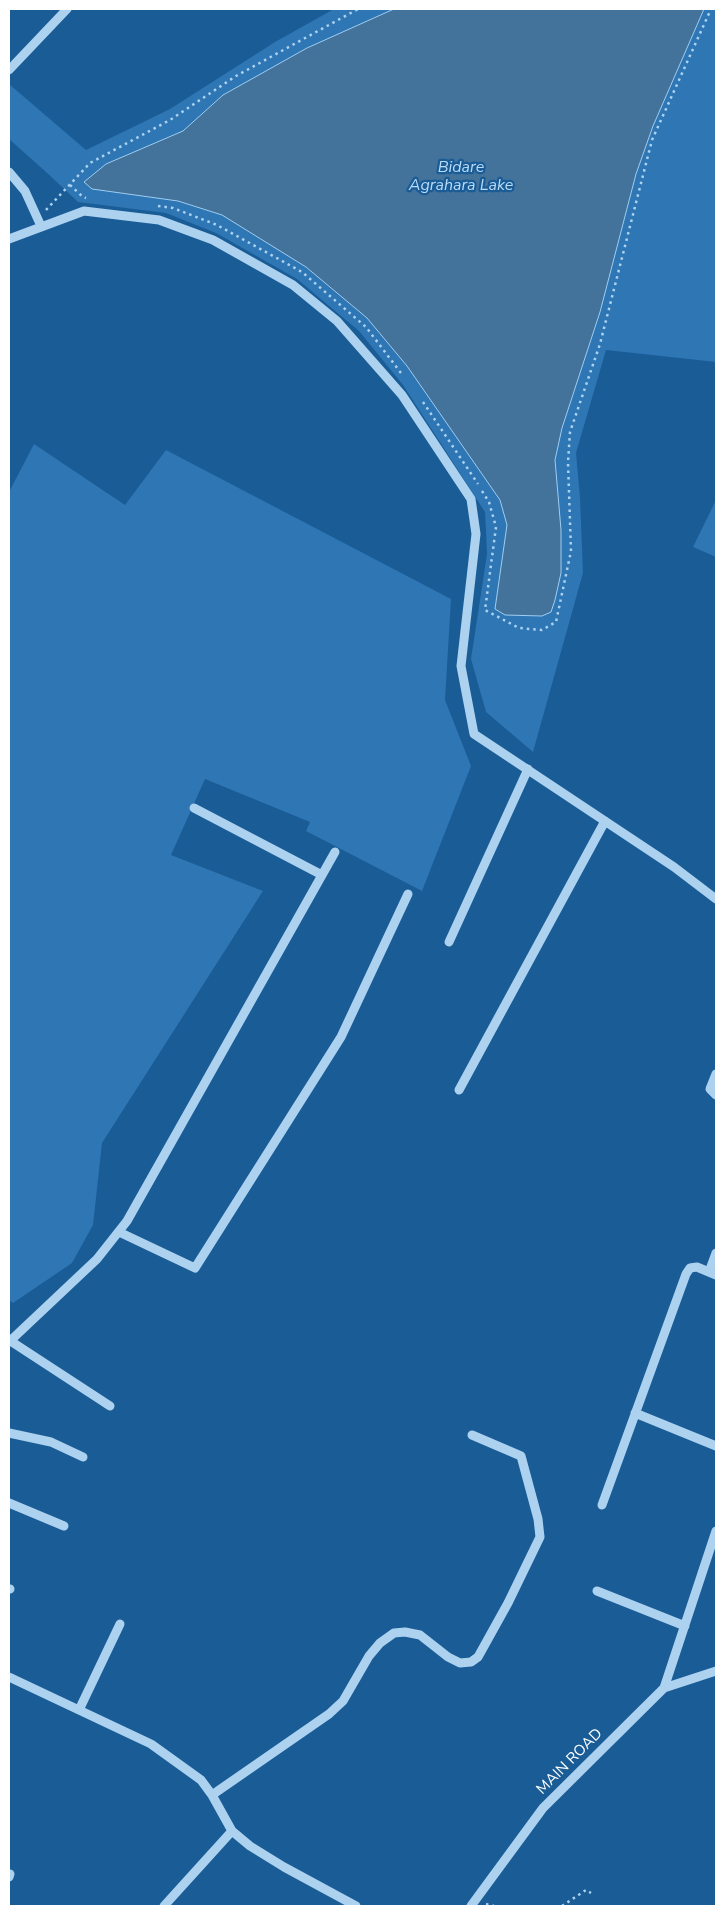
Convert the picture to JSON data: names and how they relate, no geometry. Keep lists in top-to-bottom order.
{
  "streets": {
    "street": ["MAIN ROAD"]
  },
  "water": ["Bidare Agrahara Lake"]
}
